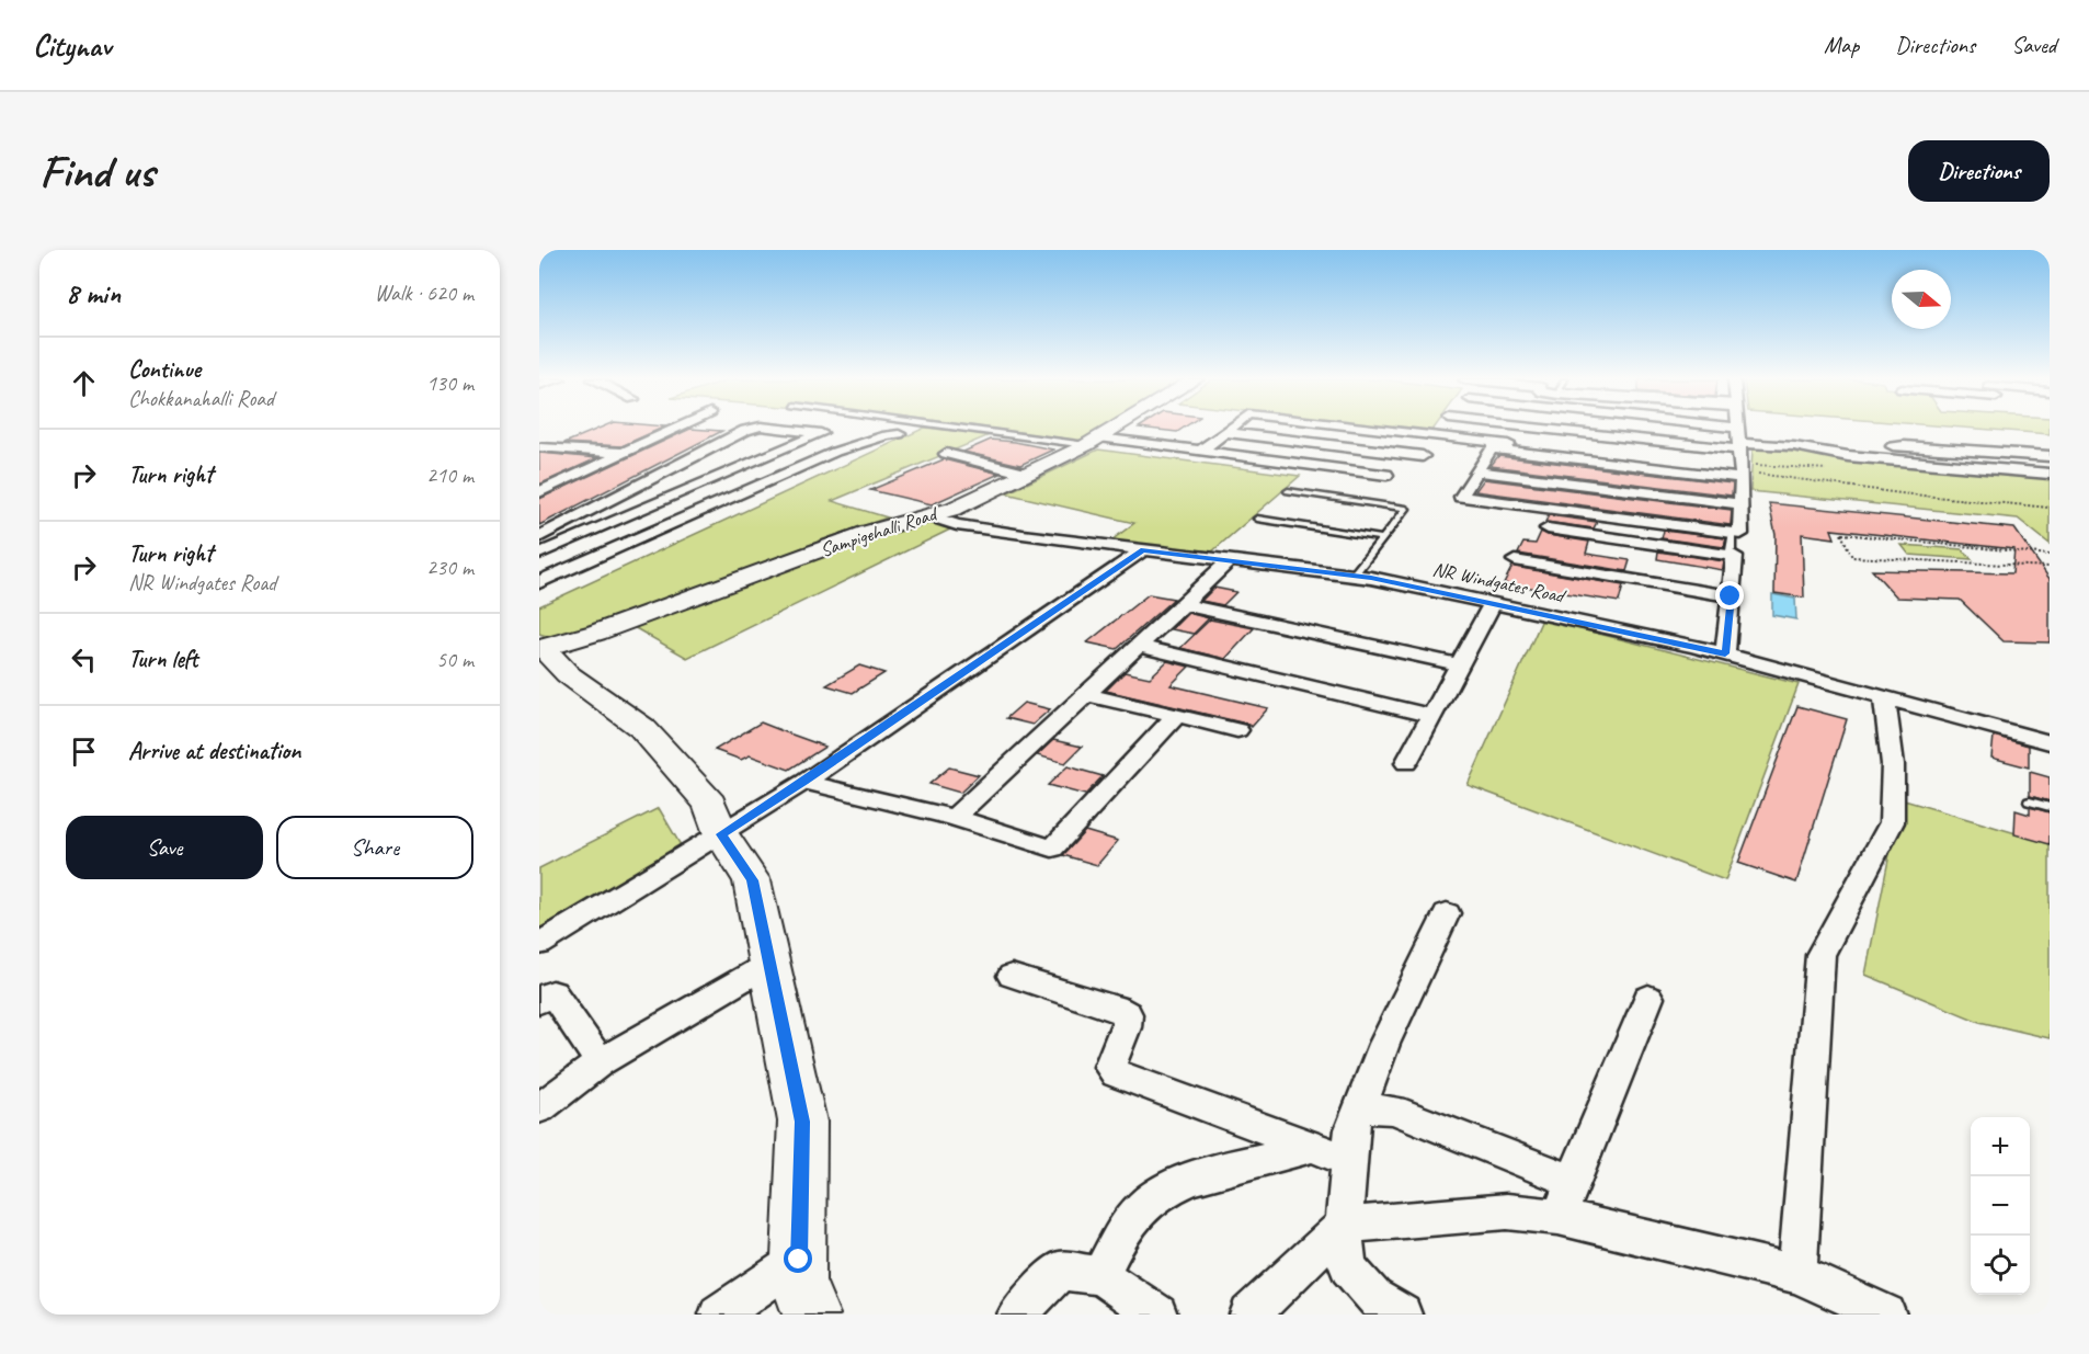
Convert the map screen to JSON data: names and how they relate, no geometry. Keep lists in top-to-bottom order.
{
  "streets": {
    "street": ["Sampigehalli Road", "NR Windgates Road"]
  },
  "crossings": [
    ["Sampigehalli Road", "NR Windgates Road"]
  ],
  "north": "right",
  "page": {
    "header": "Citynav",
    "nav": ["Map", "Directions", "Saved"],
    "buttons": [
      "Directions",
      ["Save", "Share"]
    ],
    "title": "Find us",
    "heading": ["8 min", "Walk · 620 m"],
    "list": [
      ["Continue", "Chokkanahalli Road", "130 m"],
      ["Turn right", "210 m"],
      ["Turn right", "NR Windgates Road", "230 m"],
      ["Turn left", "50 m"],
      "Arrive at destination"
    ],
    "map_buttons": ["+", "−"]
  }
}
